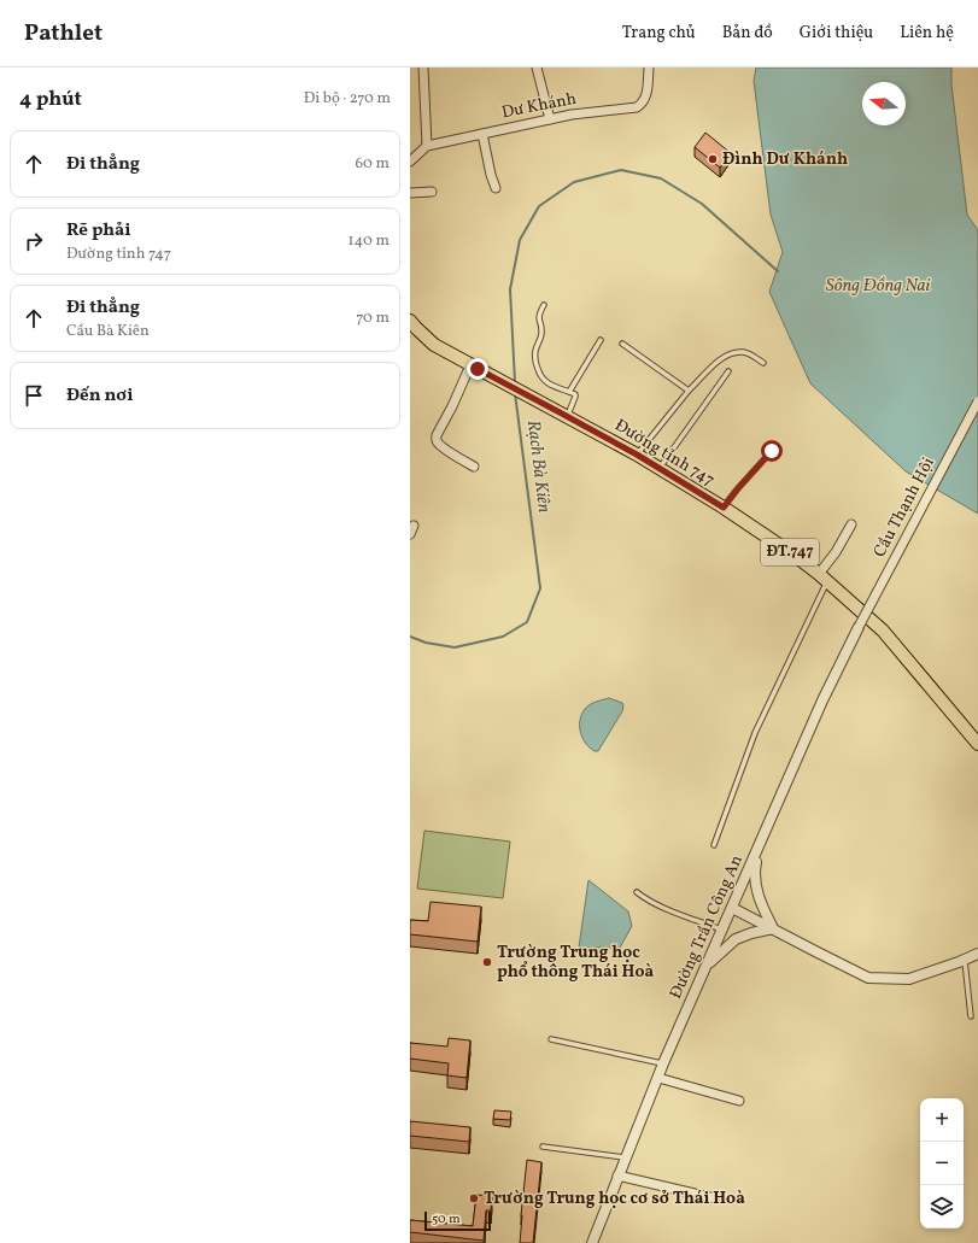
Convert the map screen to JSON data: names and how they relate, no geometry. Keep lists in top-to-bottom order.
{
  "streets": {
    "main road": ["Đường tỉnh 747", "ĐT.747"],
    "street": ["Dư Khánh", "Cầu Thạnh Hội", "Đường Trần Công An"]
  },
  "crossings": [
    ["Đường tỉnh 747", "ĐT.747"],
    ["Cầu Thạnh Hội", "Đường Trần Công An"]
  ],
  "water": ["Sông Đồng Nai", "Rạch Bà Kiên"],
  "places": ["Đình Dư Khánh", "Trường Trung học phổ thông Thái Hoà", "Trường Trung học cơ sở Thái Hoà"],
  "scale_bar": "50 m",
  "north": "left",
  "page": {
    "header": "Pathlet",
    "nav": [
      "Trang chủ",
      "Bản đồ",
      "Giới thiệu",
      "Liên hệ"
    ],
    "heading": ["4 phút", "Đi bộ · 270 m"],
    "list": [
      ["Đi thẳng", "60 m"],
      ["Rẽ phải", "Đường tỉnh 747", "140 m"],
      ["Đi thẳng", "Cầu Bà Kiên", "70 m"],
      "Đến nơi"
    ],
    "map_buttons": ["+", "−"],
    "scale": "50 m"
  }
}
